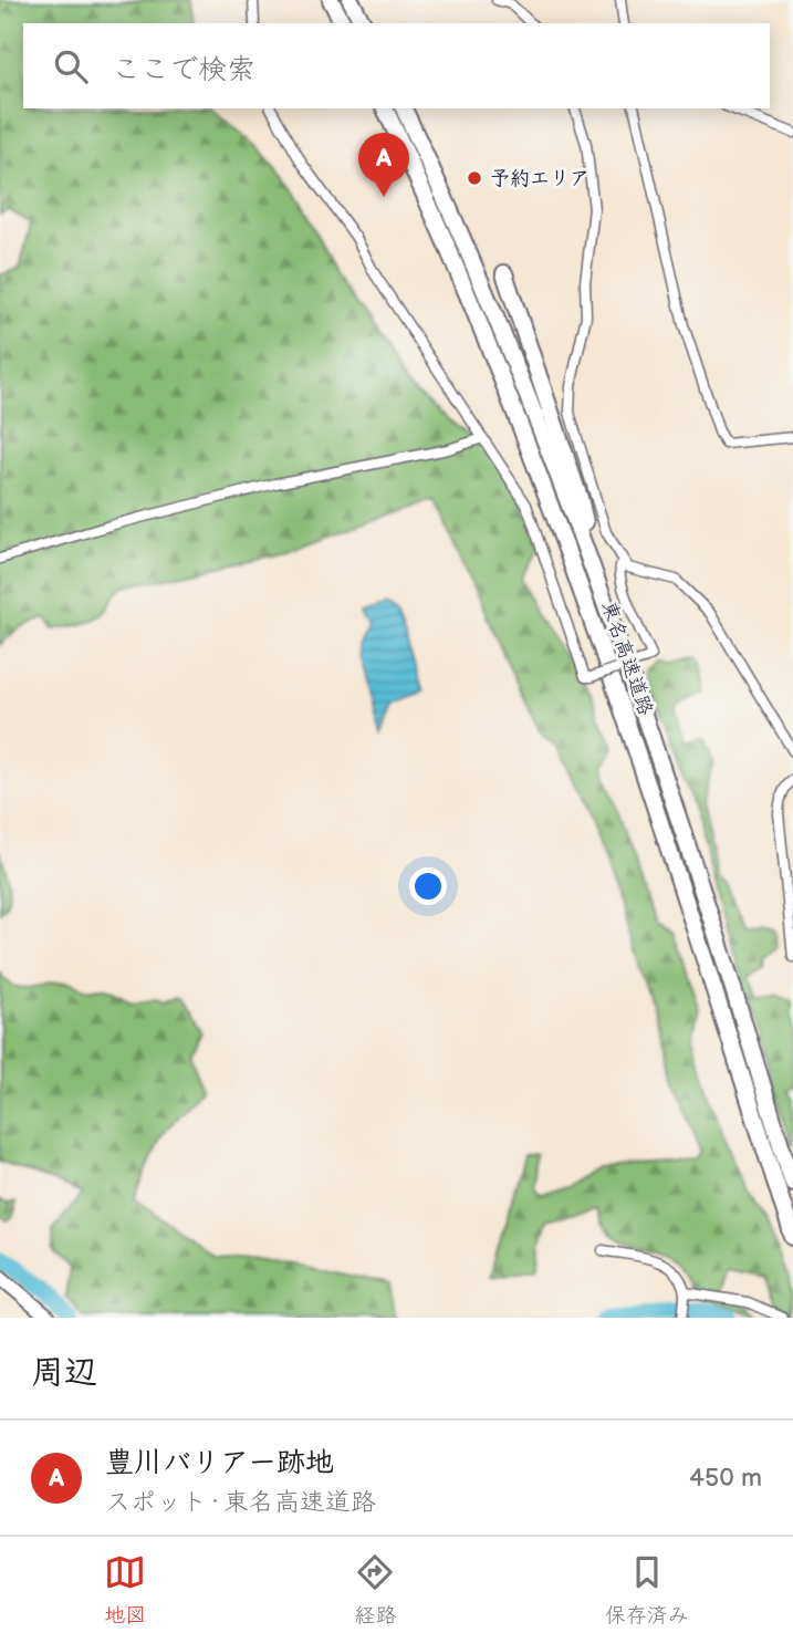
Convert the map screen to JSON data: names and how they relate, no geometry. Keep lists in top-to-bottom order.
{
  "streets": {
    "highway": ["東名高速道路"]
  },
  "places": ["予約エリア"],
  "page": {
    "search": "ここで検索",
    "pins": "A",
    "heading": "周辺",
    "list": [
      {
        "mark": "A",
        "name": "豊川バリアー跡地",
        "note": "スポット · 東名高速道路",
        "value": "450 m"
      }
    ],
    "nav": ["地図", "経路", "保存済み"]
  }
}
